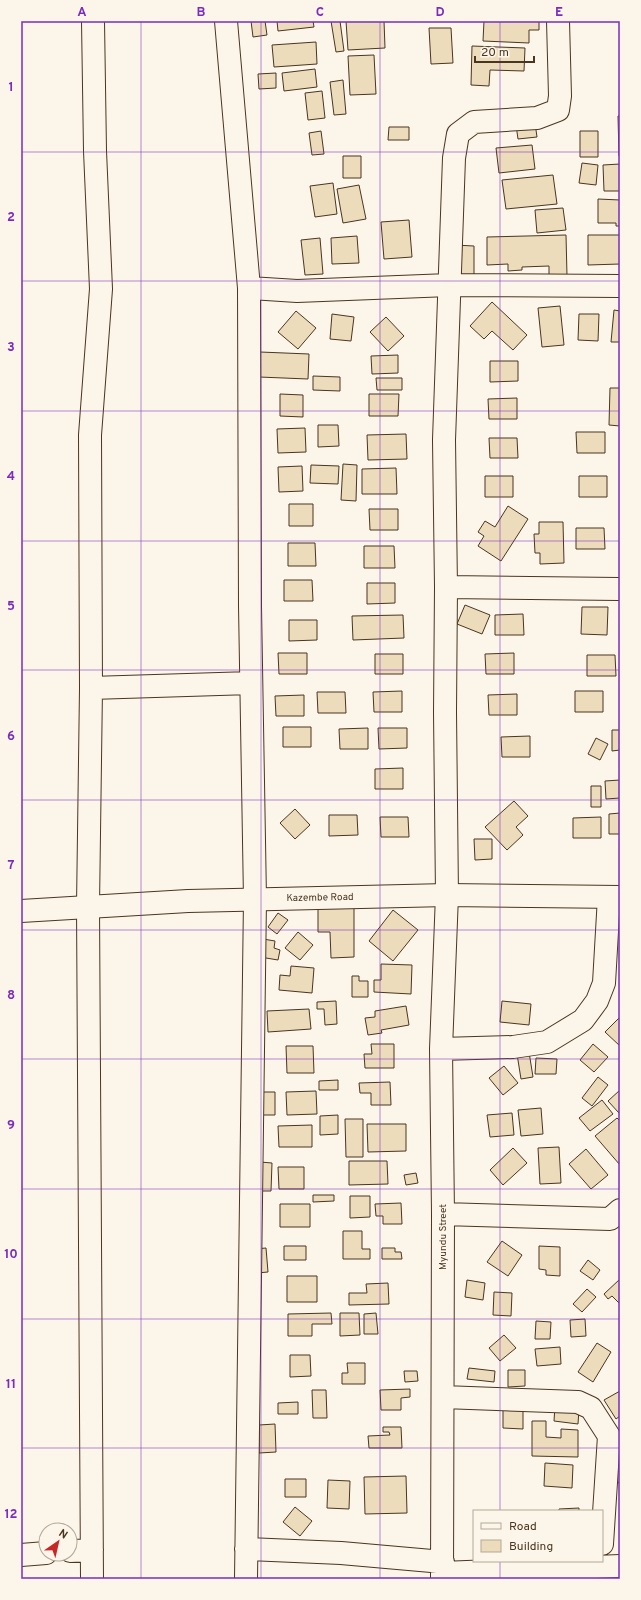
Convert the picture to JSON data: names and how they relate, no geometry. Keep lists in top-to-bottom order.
{
  "streets": {
    "street": ["Kazembe Road", "Myundu Street"]
  },
  "crossings": [
    ["Kazembe Road", "Myundu Street"]
  ],
  "legend": ["Road", "Building"],
  "scale_bar": "20 m",
  "north": "top right",
  "grid": {
    "columns": [
      "A",
      "B",
      "C",
      "D",
      "E"
    ],
    "rows": [
      "1",
      "2",
      "3",
      "4",
      "5",
      "6",
      "7",
      "8",
      "9",
      "10",
      "11",
      "12"
    ]
  }
}
